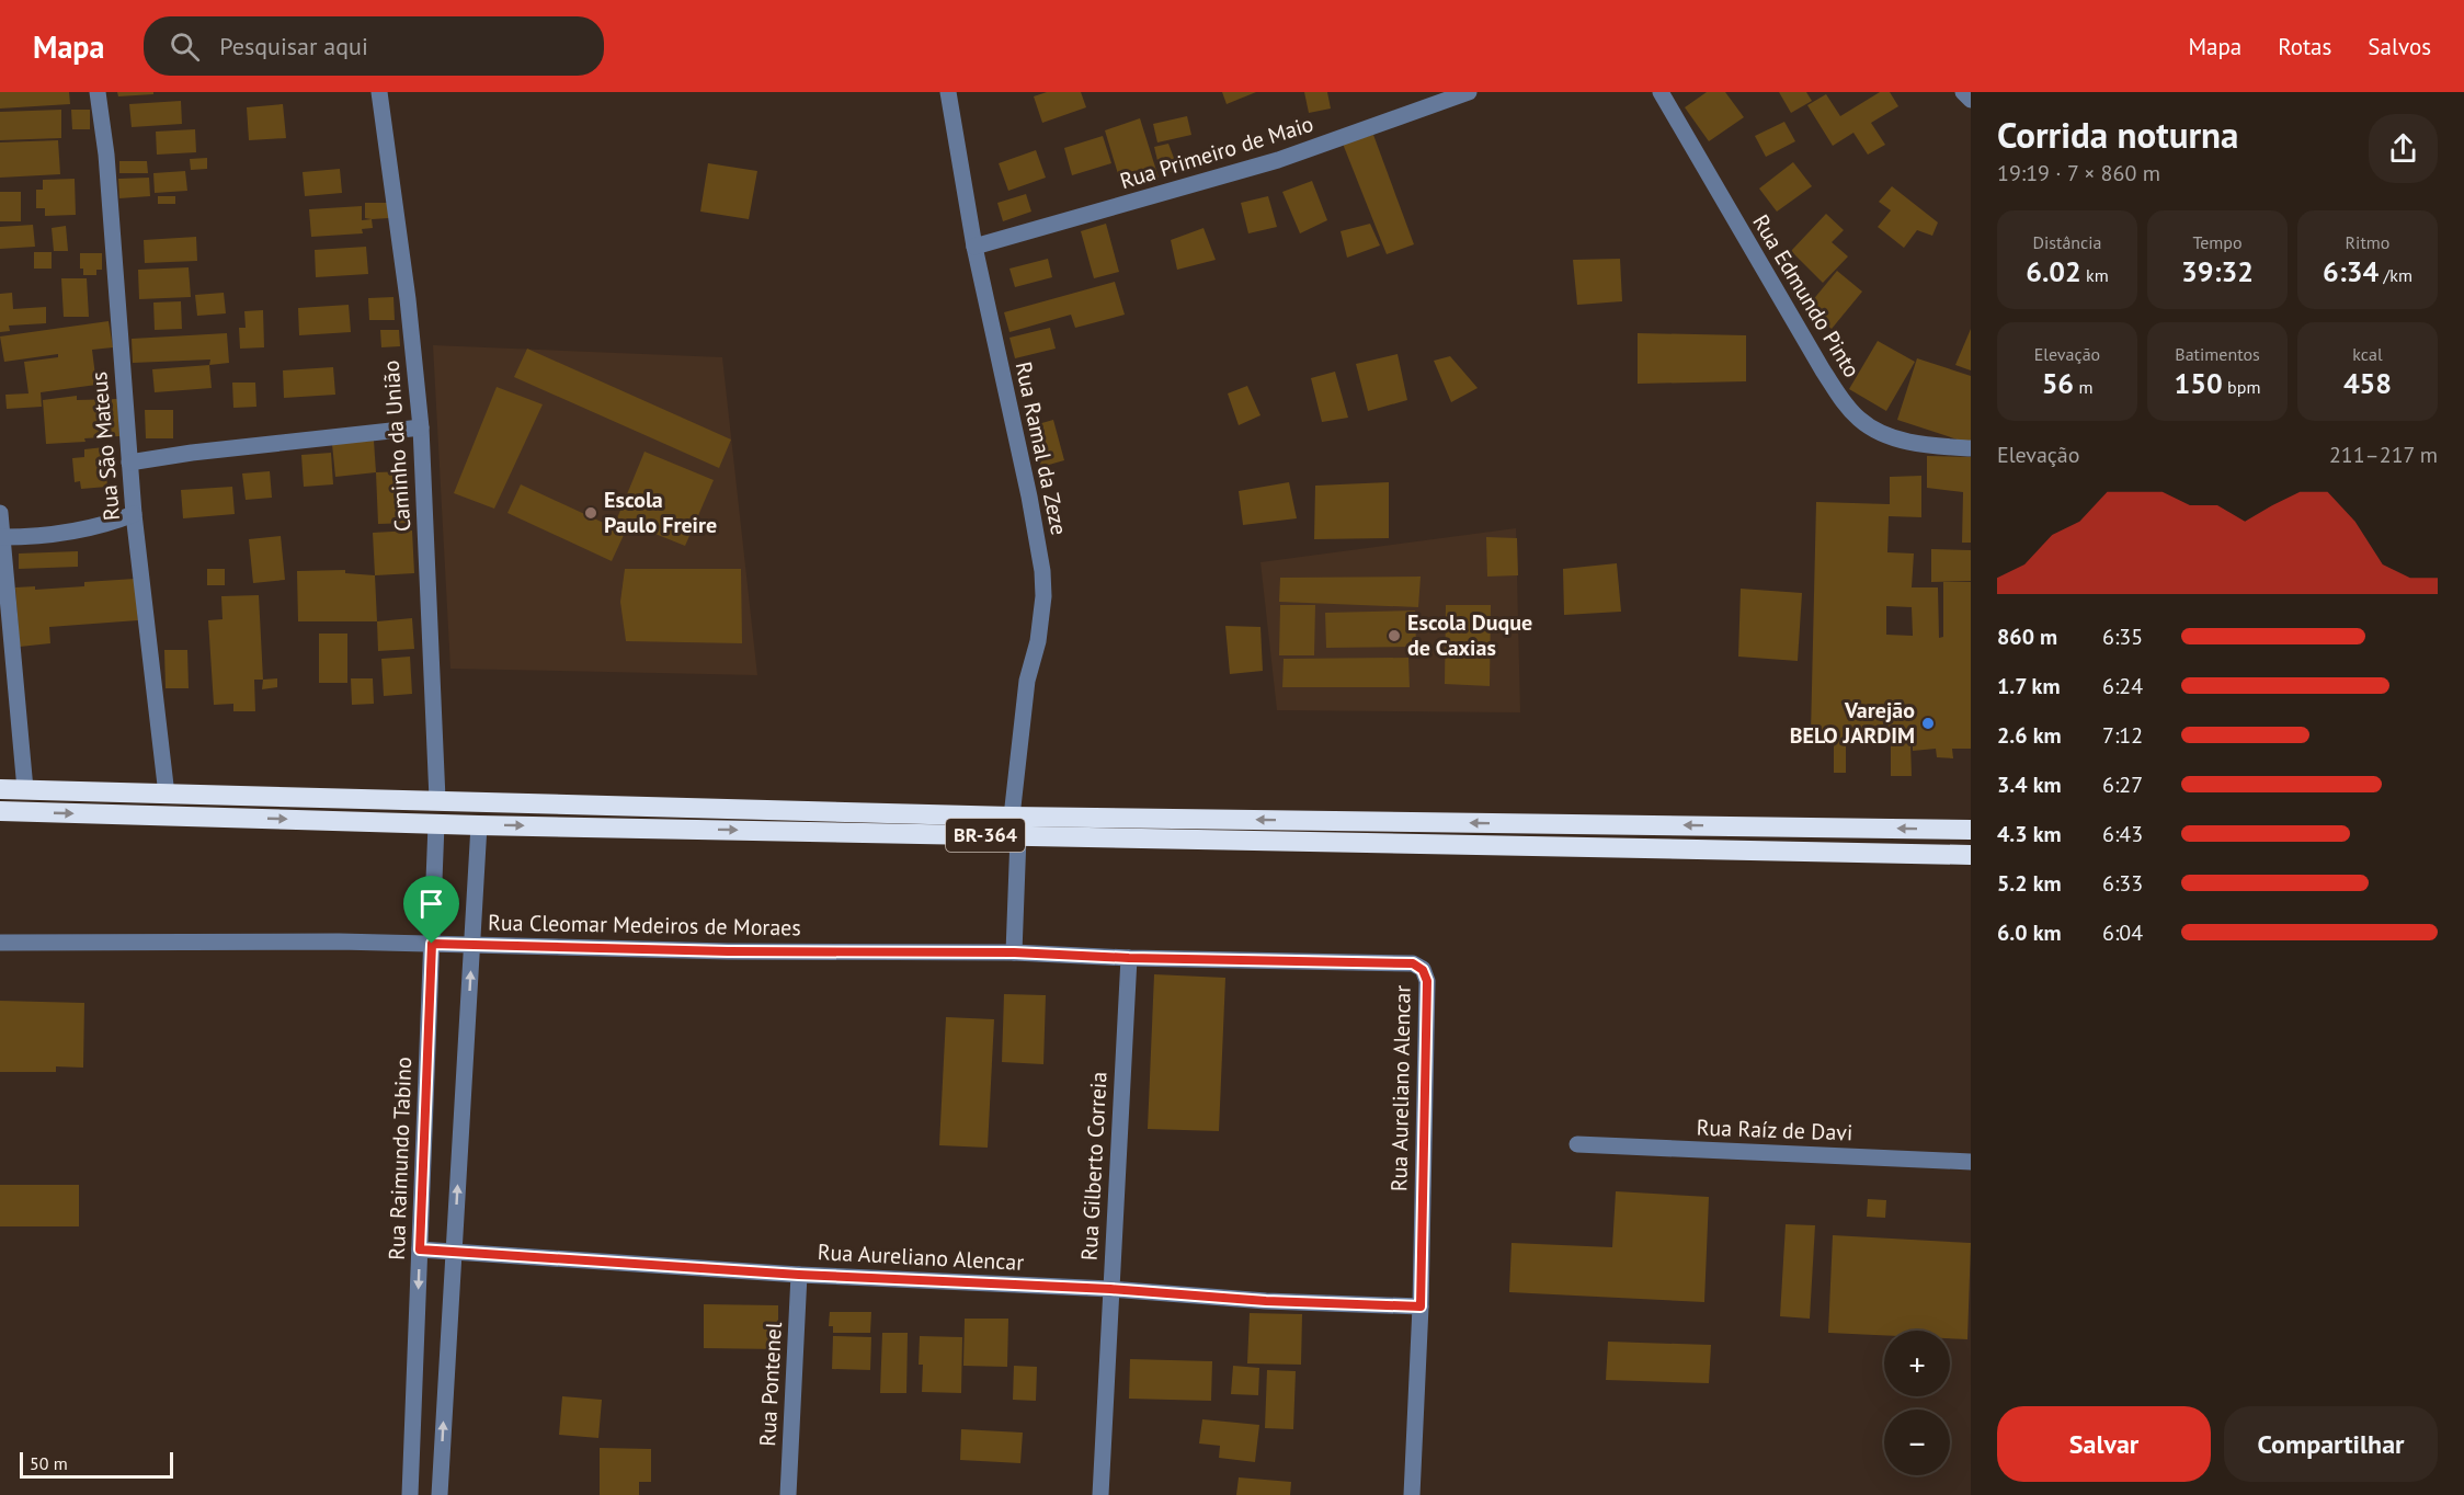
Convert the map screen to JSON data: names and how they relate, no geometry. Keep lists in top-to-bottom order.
{
  "streets": {
    "highway": ["BR-364"],
    "street": [
      "Rua Primeiro de Maio",
      "Rua Edmundo Pinto",
      "Rua São Mateus",
      "Caminho da União",
      "Rua Ramal da Zeze",
      "Rua Cleomar Medeiros de Moraes",
      "Rua Aureliano Alencar",
      "Rua Raíz de Davi",
      "Rua Raimundo Tabino",
      "Rua Gilberto Correia",
      "Rua Pontenel"
    ]
  },
  "crossings": [
    ["Rua Primeiro de Maio", "Rua Ramal da Zeze"],
    ["Rua São Mateus", "BR-364"],
    ["Caminho da União", "BR-364"],
    ["Rua Ramal da Zeze", "BR-364"],
    ["BR-364", "Rua Raimundo Tabino"],
    ["Rua Cleomar Medeiros de Moraes", "Rua Aureliano Alencar"],
    ["Rua Cleomar Medeiros de Moraes", "Rua Raimundo Tabino"],
    ["Rua Cleomar Medeiros de Moraes", "Rua Gilberto Correia"],
    ["Rua Aureliano Alencar", "Rua Raimundo Tabino"],
    ["Rua Aureliano Alencar", "Rua Gilberto Correia"],
    ["Rua Aureliano Alencar", "Rua Pontenel"]
  ],
  "places": ["Escola Paulo Freire", "Escola Duque de Caxias", "Varejão BELO JARDIM"],
  "scale_bar": "50 m",
  "page": {
    "header": "Mapa",
    "search": "Pesquisar aqui",
    "nav": ["Mapa", "Rotas", "Salvos"],
    "heading": ["Corrida noturna", "19:19 · 7 × 860 m"],
    "stats": [
      ["Distância", "6.02 km"],
      ["Tempo", "39:32"],
      ["Ritmo", "6:34 /km"],
      ["Elevação", "56 m"],
      ["Batimentos", "150 bpm"],
      ["kcal", "458"]
    ],
    "chart": ["Elevação", "211–217 m"],
    "list": [
      {
        "name": "860 m",
        "note": "6:35"
      },
      {
        "name": "1.7 km",
        "note": "6:24"
      },
      {
        "name": "2.6 km",
        "note": "7:12"
      },
      {
        "name": "3.4 km",
        "note": "6:27"
      },
      {
        "name": "4.3 km",
        "note": "6:43"
      },
      {
        "name": "5.2 km",
        "note": "6:33"
      },
      {
        "name": "6.0 km",
        "note": "6:04"
      }
    ],
    "map_buttons": ["+", "−"],
    "buttons": ["Salvar", "Compartilhar"],
    "scale": "50 m"
  }
}
